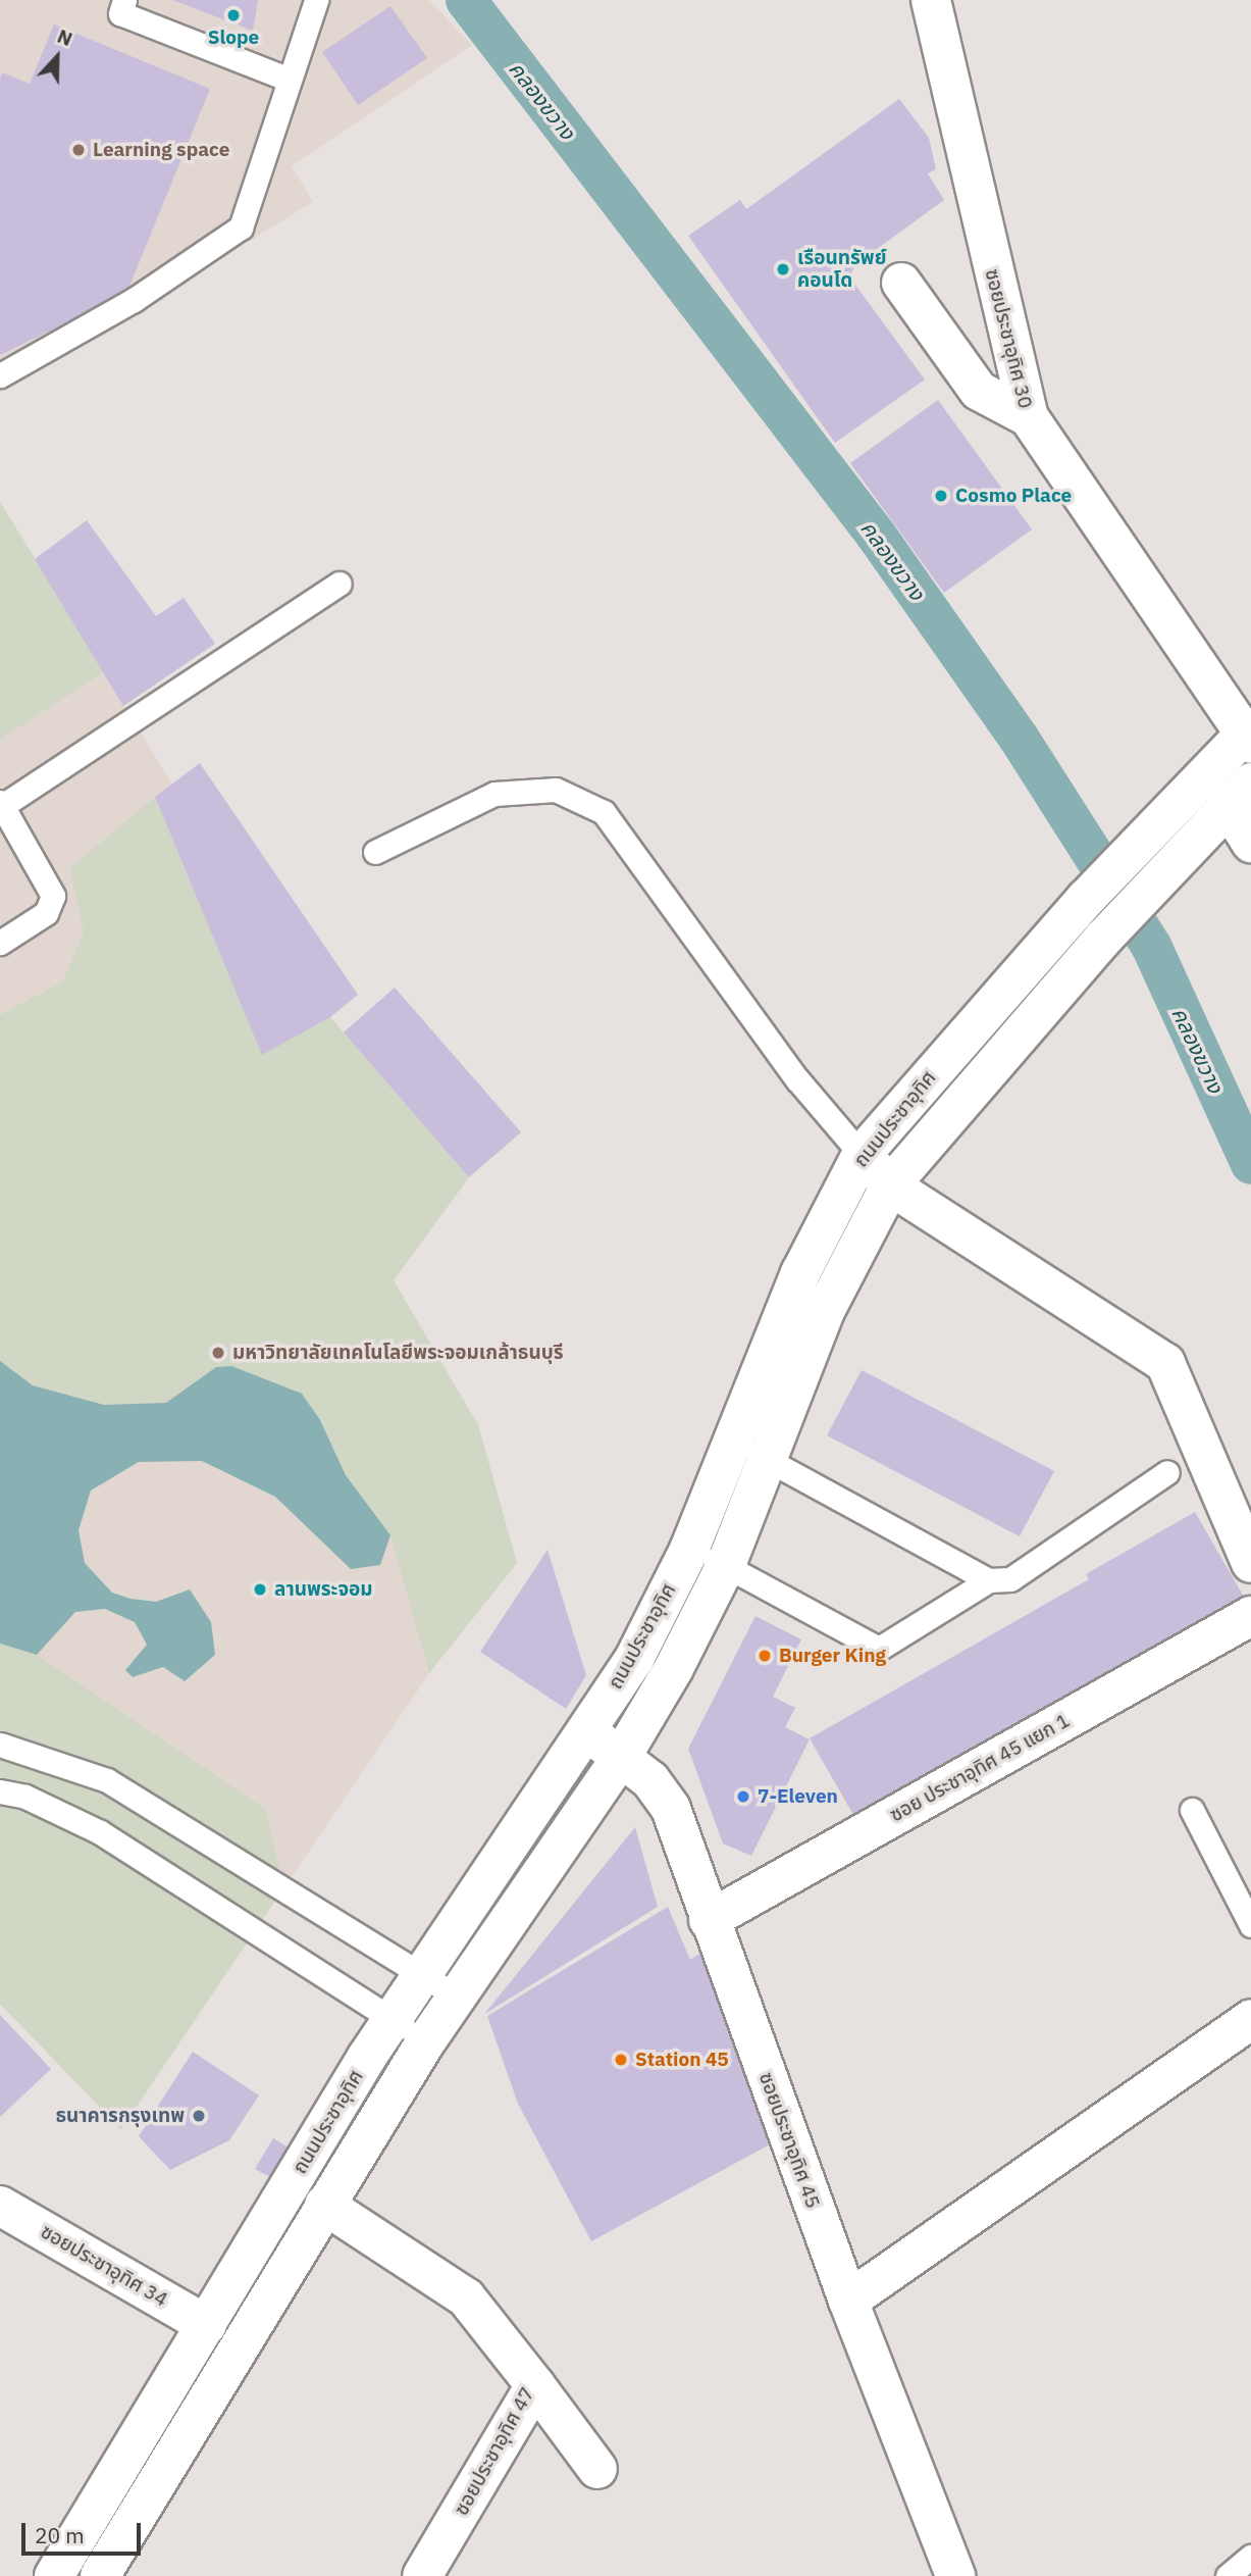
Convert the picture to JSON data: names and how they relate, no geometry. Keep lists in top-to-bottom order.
{
  "streets": {
    "street": [
      "ซอยประชาอุทิศ 30",
      "ถนนประชาอุทิศ",
      "ซอย ประชาอุทิศ 45 แยก 1",
      "ซอยประชาอุทิศ 45",
      "ซอยประชาอุทิศ 34",
      "ซอยประชาอุทิศ 47"
    ]
  },
  "crossings": [
    ["ซอยประชาอุทิศ 30", "ถนนประชาอุทิศ"],
    ["ถนนประชาอุทิศ", "ซอยประชาอุทิศ 45"],
    ["ถนนประชาอุทิศ", "ซอยประชาอุทิศ 34"],
    ["ถนนประชาอุทิศ", "ซอยประชาอุทิศ 47"],
    ["ซอย ประชาอุทิศ 45 แยก 1", "ซอยประชาอุทิศ 45"]
  ],
  "water": ["คลองขวาง"],
  "places": [
    "Slope",
    "Learning space",
    "เรือนทรัพย์ คอนโด",
    "Cosmo Place",
    "มหาวิทยาลัยเทคโนโลยีพระจอมเกล้าธนบุรี",
    "ลานพระจอม",
    "Burger King",
    "7-Eleven",
    "Station 45",
    "ธนาคารกรุงเทพ"
  ],
  "scale_bar": "20 m",
  "north": "top"
}
